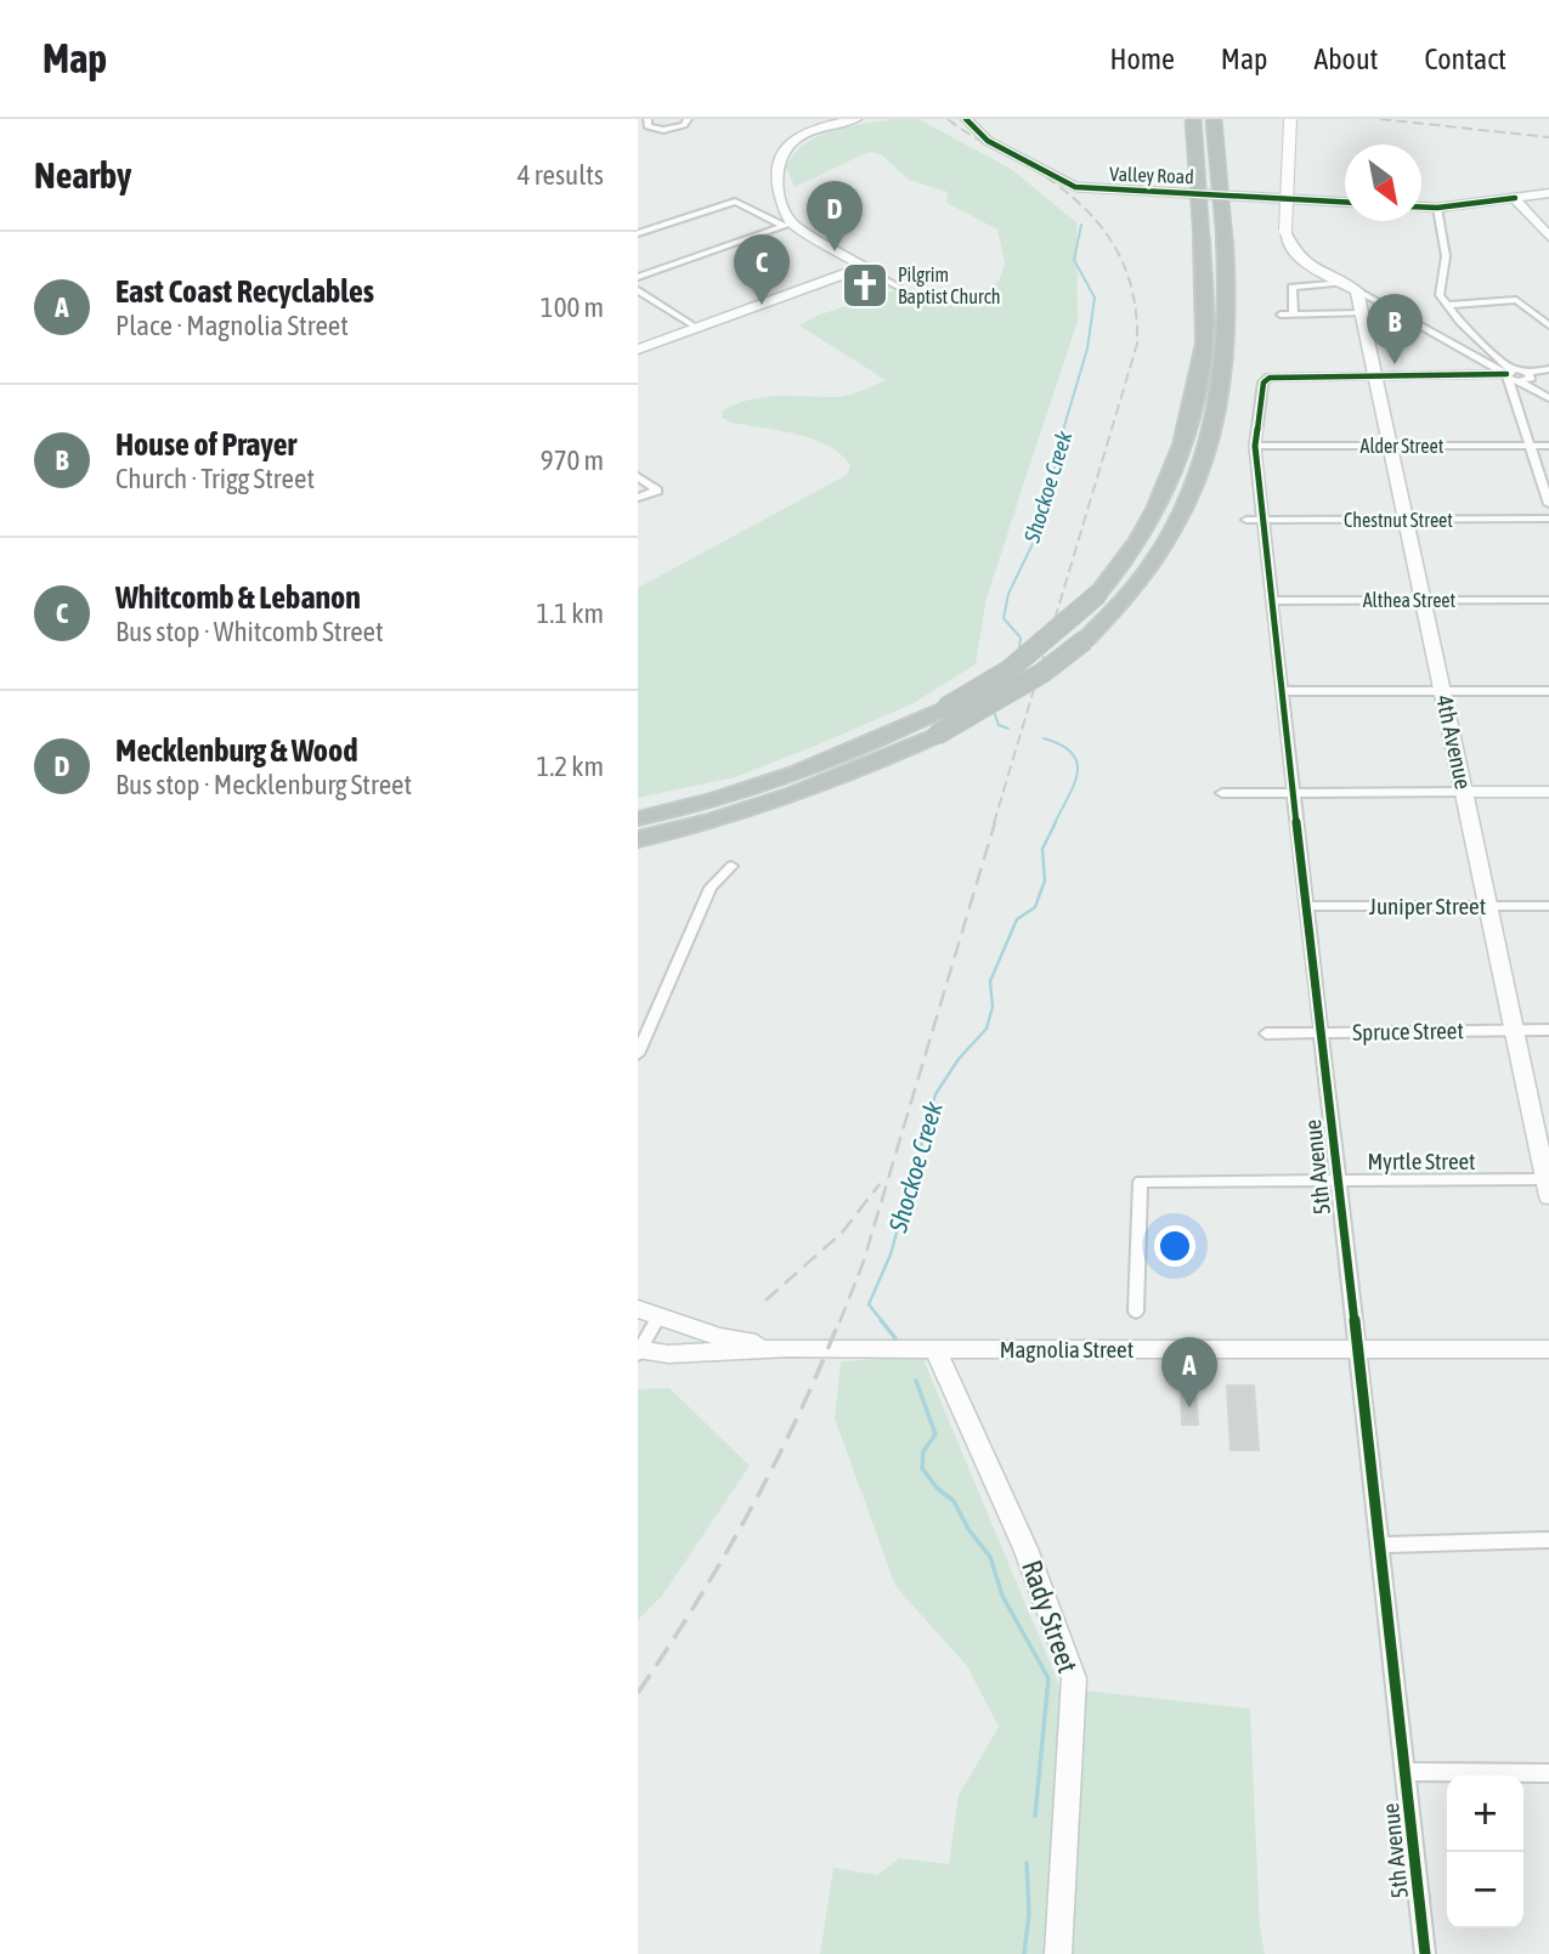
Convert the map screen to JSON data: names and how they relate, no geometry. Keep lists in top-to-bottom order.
{
  "streets": {
    "main road": [
      "Valley Road",
      "4th Avenue",
      "Magnolia Street",
      "Rady Street"
    ],
    "street": [
      "Alder Street",
      "Chestnut Street",
      "Althea Street",
      "Juniper Street",
      "Spruce Street",
      "Myrtle Street",
      "5th Avenue"
    ]
  },
  "crossings": [
    ["Alder Street", "4th Avenue"],
    ["Alder Street", "5th Avenue"],
    ["Chestnut Street", "4th Avenue"],
    ["Chestnut Street", "5th Avenue"],
    ["Althea Street", "4th Avenue"],
    ["Althea Street", "5th Avenue"],
    ["4th Avenue", "Juniper Street"],
    ["4th Avenue", "Spruce Street"],
    ["4th Avenue", "Myrtle Street"],
    ["4th Avenue", "5th Avenue"],
    ["Juniper Street", "5th Avenue"],
    ["Spruce Street", "5th Avenue"],
    ["Myrtle Street", "5th Avenue"],
    ["5th Avenue", "Magnolia Street"],
    ["Magnolia Street", "Rady Street"]
  ],
  "water": ["Shockoe Creek"],
  "places": {
    "church": ["Pilgrim Baptist Church"]
  },
  "north": "bottom right",
  "page": {
    "header": "Map",
    "nav": [
      "Home",
      "Map",
      "About",
      "Contact"
    ],
    "heading": ["Nearby", "4 results"],
    "pins": [
      "D",
      "C",
      "B",
      "A"
    ],
    "list": [
      {
        "mark": "A",
        "name": "East Coast Recyclables",
        "note": "Place · Magnolia Street",
        "value": "100 m"
      },
      {
        "mark": "B",
        "name": "House of Prayer",
        "note": "Church · Trigg Street",
        "value": "970 m"
      },
      {
        "mark": "C",
        "name": "Whitcomb & Lebanon",
        "note": "Bus stop · Whitcomb Street",
        "value": "1.1 km"
      },
      {
        "mark": "D",
        "name": "Mecklenburg & Wood",
        "note": "Bus stop · Mecklenburg Street",
        "value": "1.2 km"
      }
    ],
    "map_buttons": ["+", "−"]
  }
}
